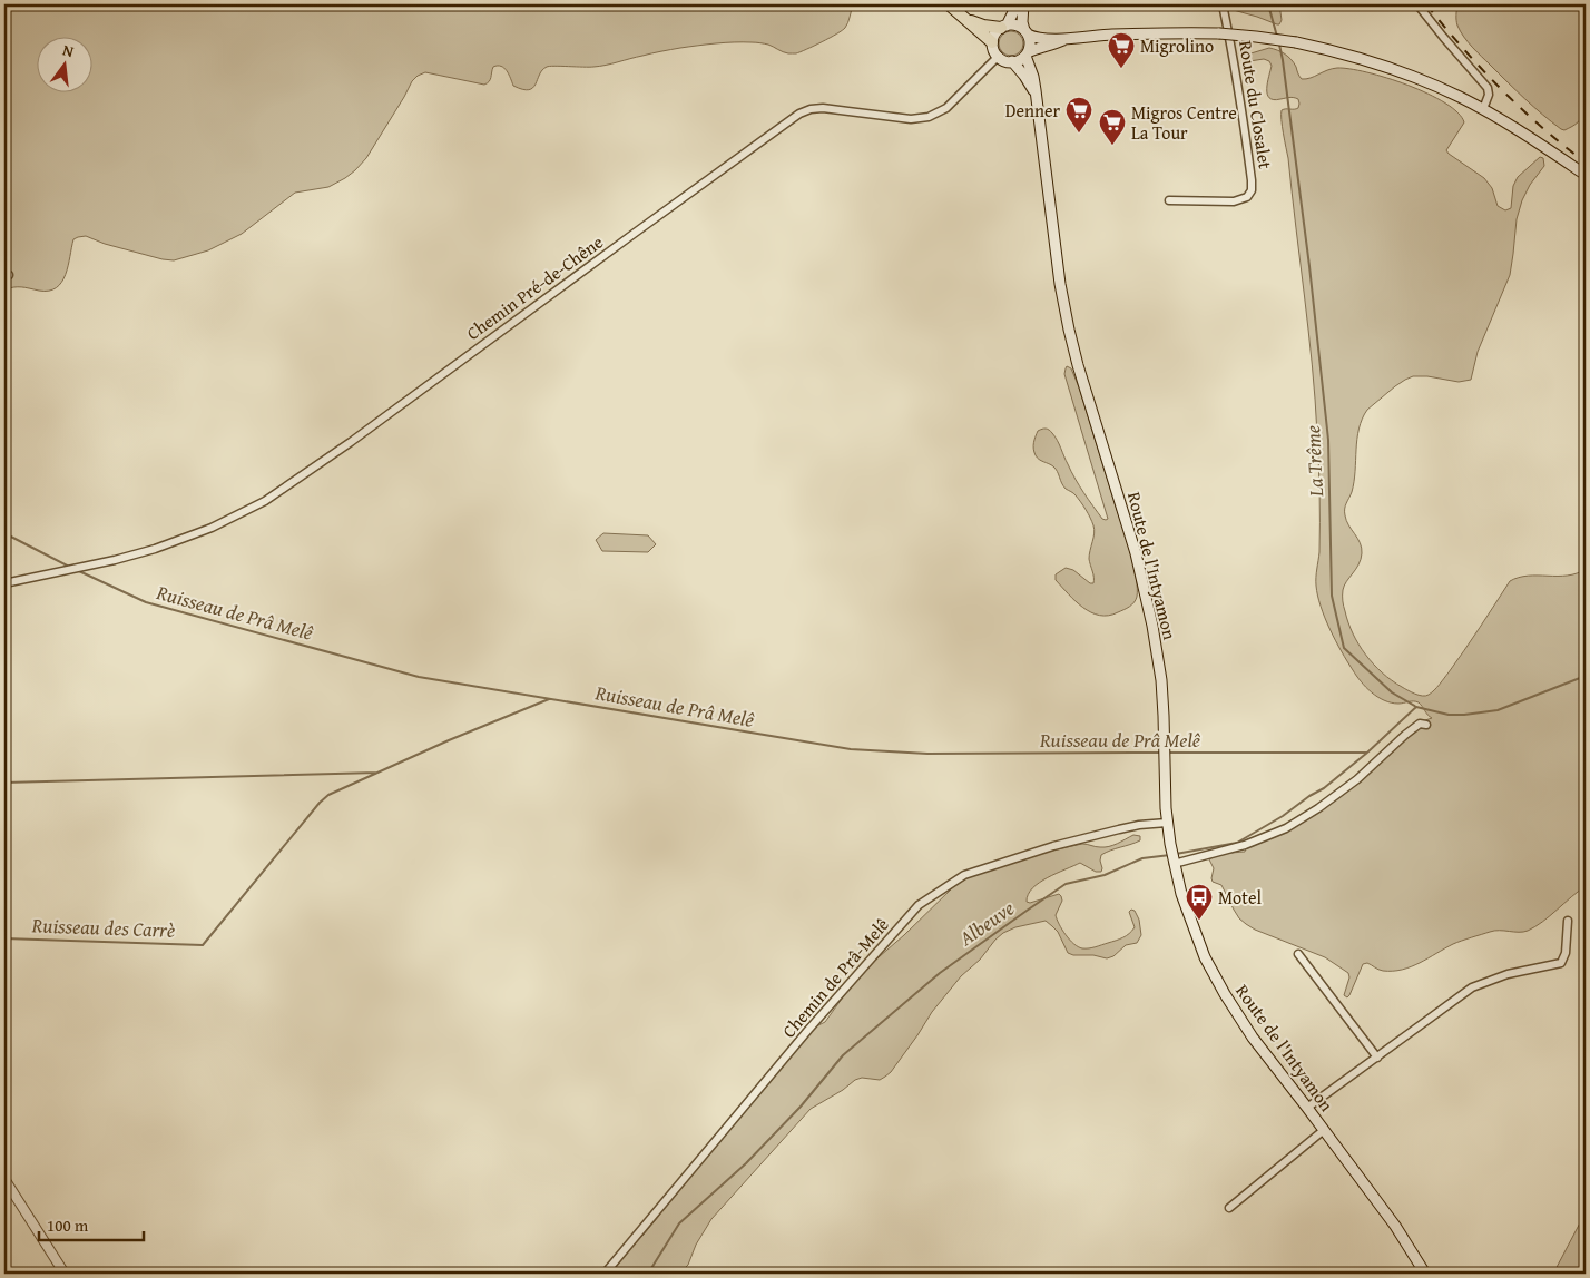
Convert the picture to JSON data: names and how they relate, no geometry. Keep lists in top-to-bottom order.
{
  "streets": {
    "main road": ["Route de l'Intyamon"],
    "street": ["Route du Closalet", "Chemin Pré-de-Chêne", "Chemin de Prâ-Melê"]
  },
  "crossings": [
    ["Chemin Pré-de-Chêne", "Route de l'Intyamon"],
    ["Route de l'Intyamon", "Chemin de Prâ-Melê"]
  ],
  "water": [
    "La Trême",
    "Ruisseau de Prâ Melê",
    "Albeuve",
    "Ruisseau des Carrè"
  ],
  "places": {
    "supermarket": ["Migrolino", "Denner", "Migros Centre La Tour"],
    "bus stop": ["Motel"]
  },
  "scale_bar": "100 m",
  "north": "top"
}
